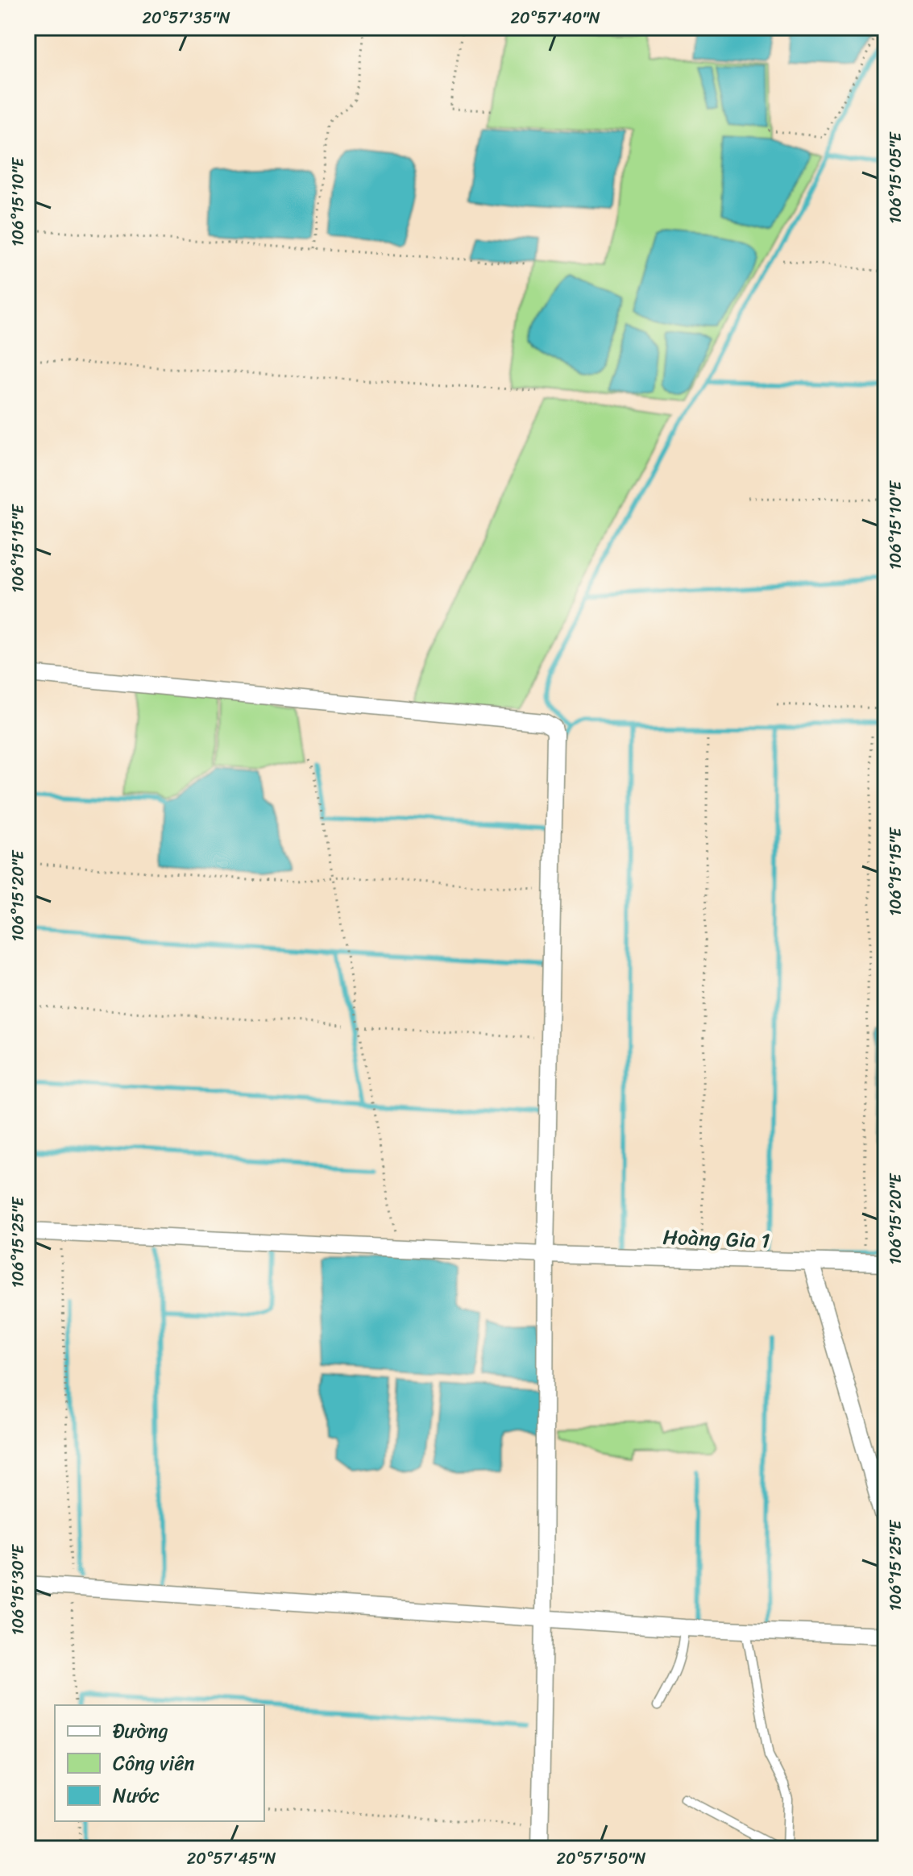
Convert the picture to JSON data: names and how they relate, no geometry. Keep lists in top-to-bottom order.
{
  "streets": {
    "street": ["Hoàng Gia 1"]
  },
  "legend": ["Đường", "Công viên", "Nước"],
  "coordinates": [
    "20°57'35\"N",
    "20°57'40\"N",
    "106°15'05\"E",
    "106°15'10\"E",
    "106°15'15\"E",
    "106°15'20\"E",
    "106°15'25\"E",
    "106°15'30\"E",
    "20°57'45\"N",
    "20°57'50\"N"
  ]
}
